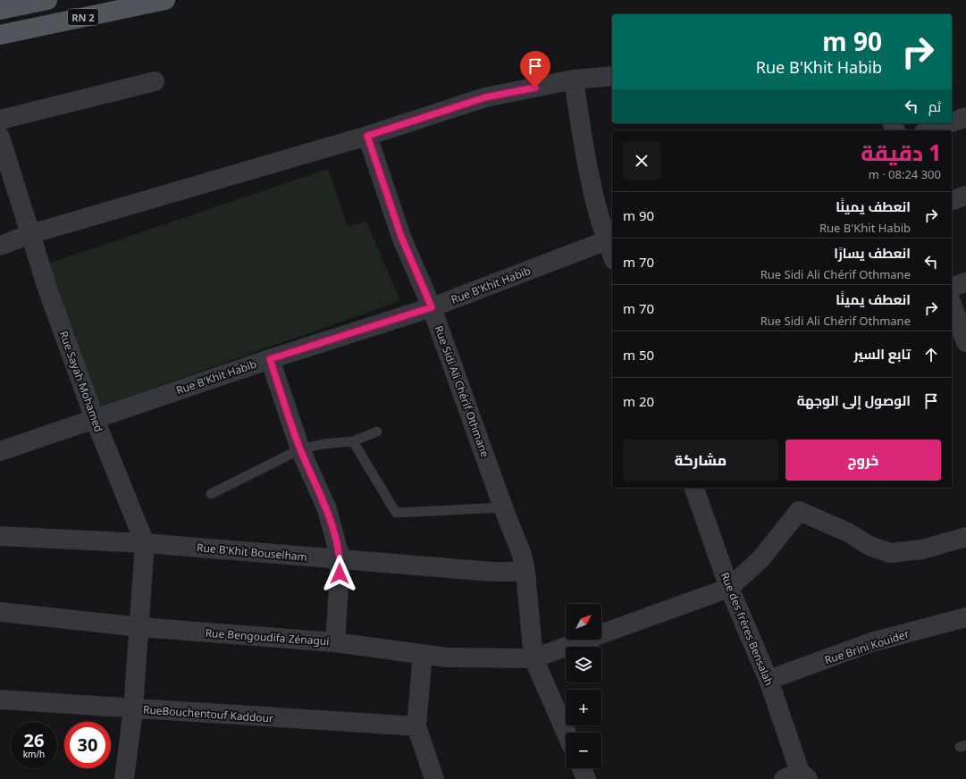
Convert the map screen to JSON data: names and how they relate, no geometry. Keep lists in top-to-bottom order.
{
  "streets": {
    "main road": ["RN 2"],
    "street": [
      "Rue B'Khit Habib",
      "Rue Sayah Mohamed",
      "Rue Sidi Ali Chérif Othmane",
      "Rue B'Khit Bouselham",
      "Rue des frères Bensalah",
      "Rue Bengoudifa Zénagui",
      "Rue Brini Kouider",
      "RueBouchentouf Kaddour"
    ]
  },
  "crossings": [
    ["Rue B'Khit Habib", "Rue Sayah Mohamed"],
    ["Rue B'Khit Habib", "Rue Sidi Ali Chérif Othmane"],
    ["Rue Sayah Mohamed", "Rue B'Khit Bouselham"],
    ["Rue Sayah Mohamed", "Rue Bengoudifa Zénagui"],
    ["Rue Sayah Mohamed", "RueBouchentouf Kaddour"],
    ["Rue Sidi Ali Chérif Othmane", "Rue B'Khit Bouselham"],
    ["Rue Sidi Ali Chérif Othmane", "Rue Bengoudifa Zénagui"],
    ["Rue des frères Bensalah", "Rue Brini Kouider"]
  ],
  "north": "top right",
  "page": {
    "turn": ["90 m", "Rue B'Khit Habib"],
    "then": "ثم",
    "heading": ["1 دقيقة", "300 m · 08:24"],
    "list": [
      {
        "name": "انعطف يمينًا",
        "note": "Rue B'Khit Habib",
        "value": "90 m"
      },
      {
        "name": "انعطف يسارًا",
        "note": "Rue Sidi Ali Chérif Othmane",
        "value": "70 m"
      },
      {
        "name": "انعطف يمينًا",
        "note": "Rue Sidi Ali Chérif Othmane",
        "value": "70 m"
      },
      {
        "name": "تابع السير",
        "value": "50 m"
      },
      {
        "name": "الوصول إلى الوجهة",
        "value": "20 m"
      }
    ],
    "buttons": ["خروج", "مشاركة"],
    "map_buttons": ["+", "−"],
    "speed": "26 km/h",
    "limit": "30"
  }
}
